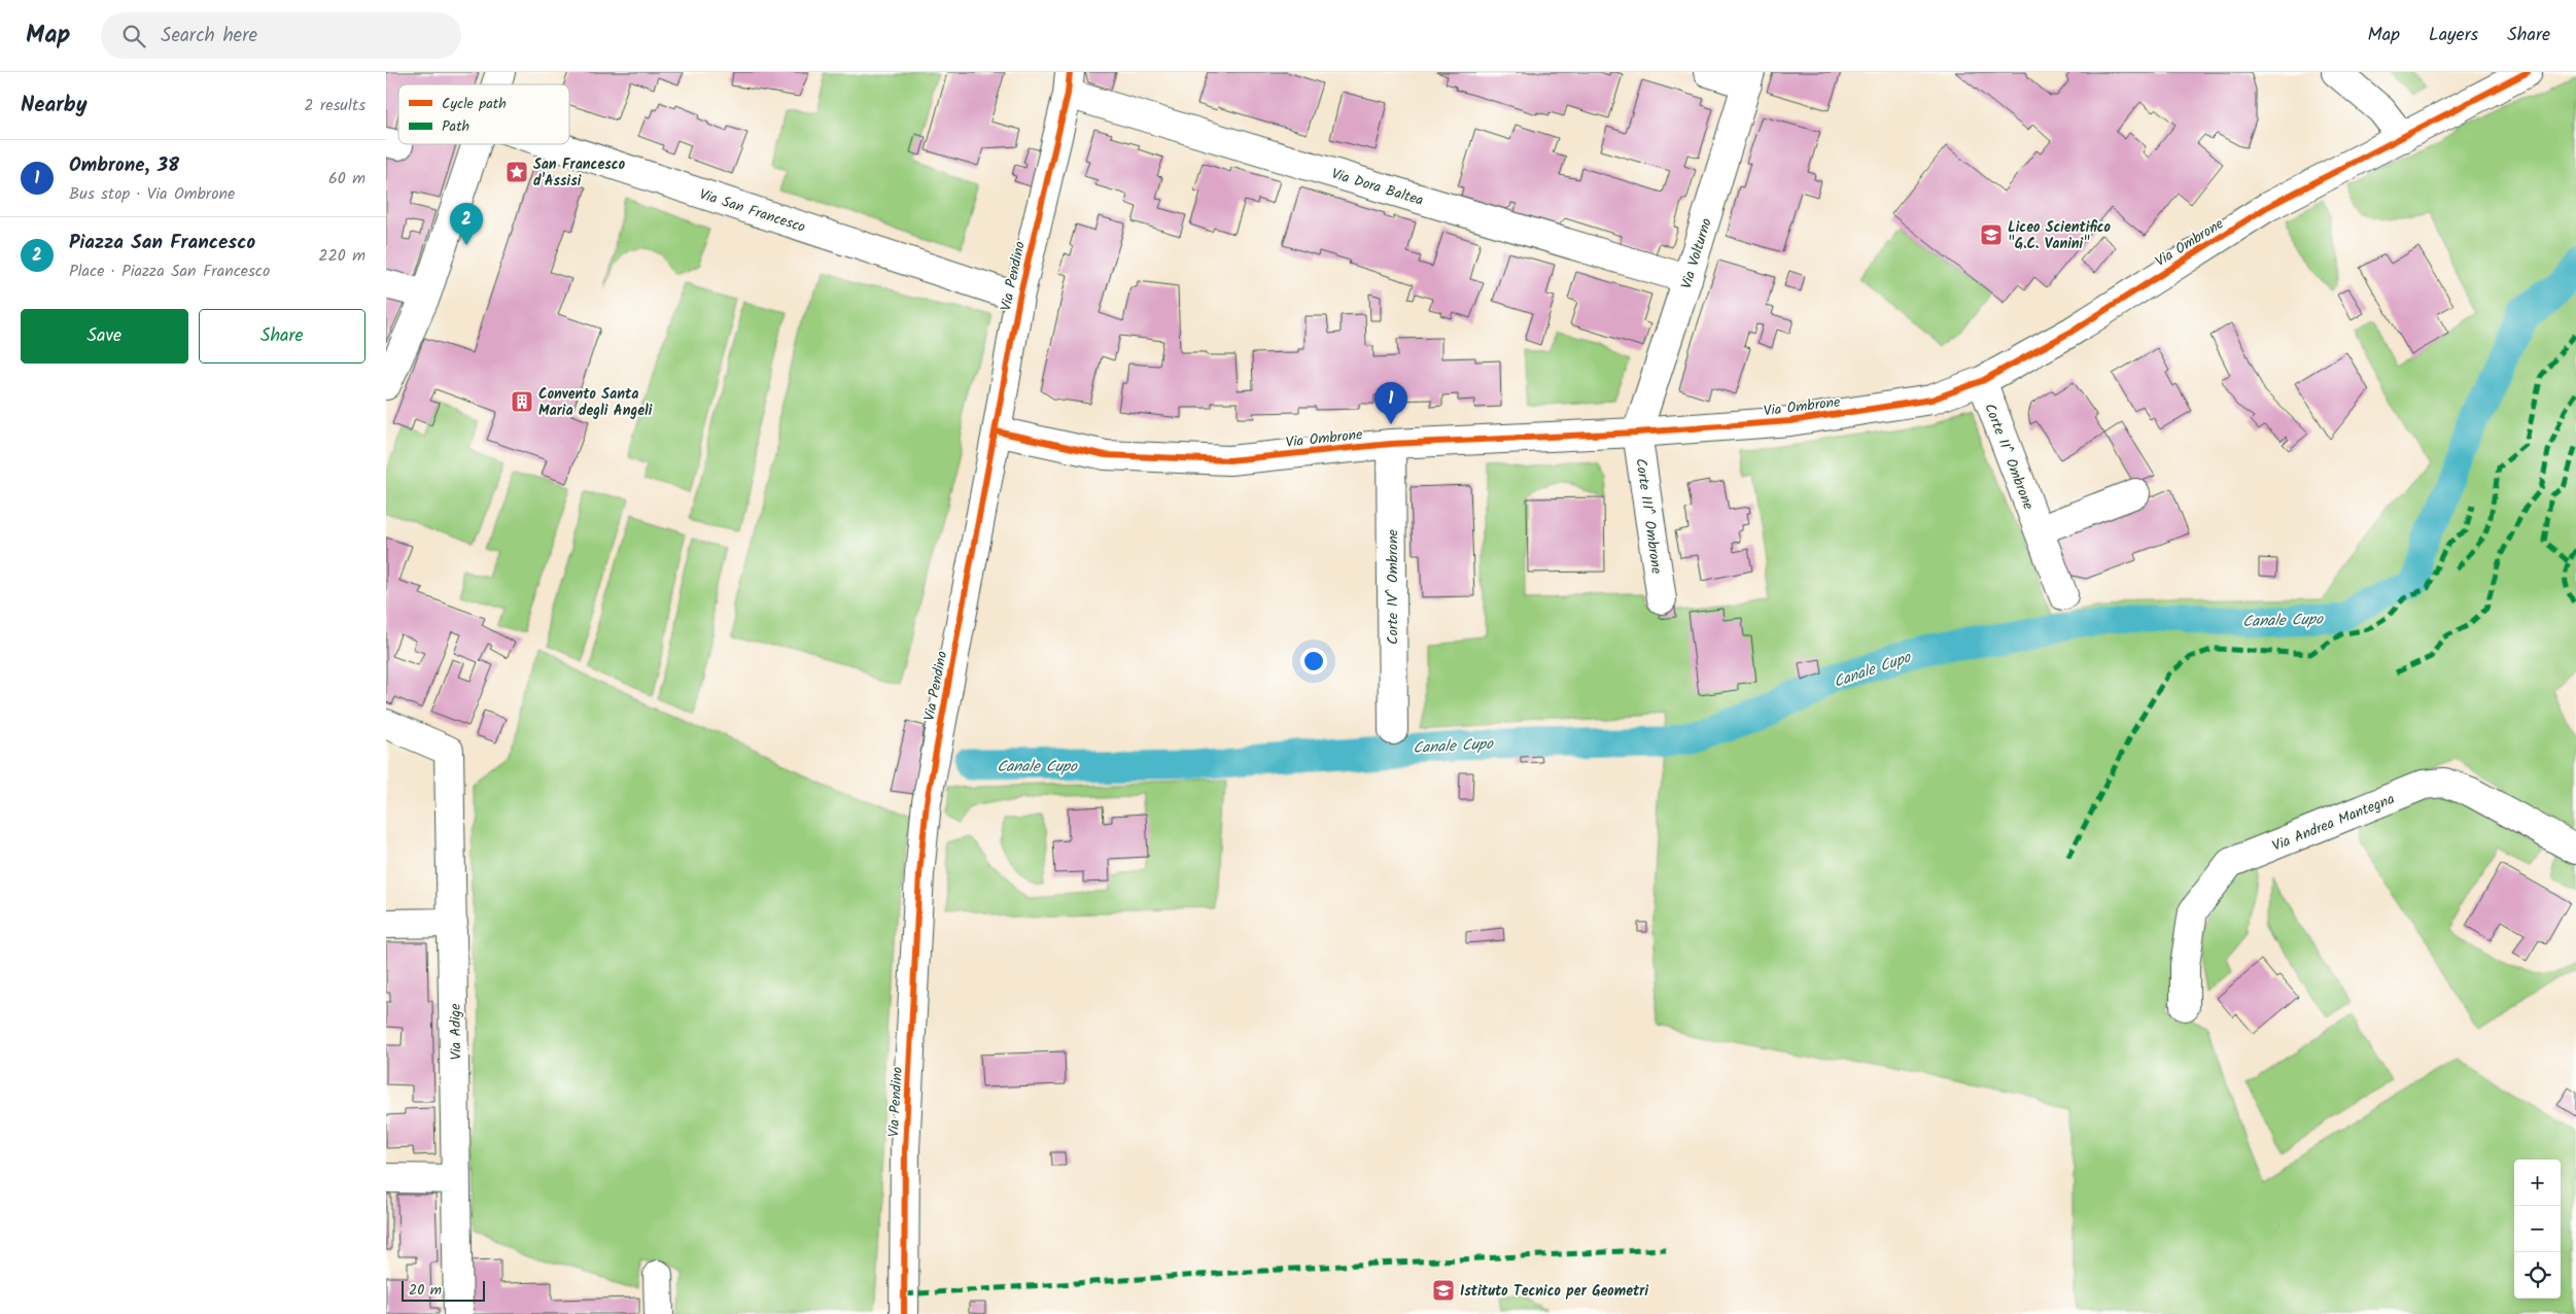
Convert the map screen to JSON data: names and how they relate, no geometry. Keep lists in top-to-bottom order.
{
  "streets": {
    "street": [
      "Via Dora Baltea",
      "Via San Francesco",
      "Via Ombrone",
      "Via Volturno",
      "Via Pendino",
      "Corte II^ Ombrone",
      "Corte III^ Ombrone",
      "Corte IV^ Ombrone",
      "Via Andrea Mantegna",
      "Via Adige"
    ]
  },
  "crossings": [
    ["Via Dora Baltea", "Via Volturno"],
    ["Via Dora Baltea", "Via Pendino"],
    ["Via San Francesco", "Via Pendino"],
    ["Via Ombrone", "Via Volturno"],
    ["Via Ombrone", "Via Pendino"],
    ["Via Ombrone", "Corte II^ Ombrone"],
    ["Via Ombrone", "Corte III^ Ombrone"],
    ["Via Ombrone", "Corte IV^ Ombrone"],
    ["Via Volturno", "Corte III^ Ombrone"]
  ],
  "water": ["Canale Cupo"],
  "places": {
    "place": ["San Francesco d'Assisi"],
    "school or university": ["Liceo Scientifico \"G.C. Vanini\"", "Istituto Tecnico per Geometri"],
    "building": ["Convento Santa Maria degli Angeli"]
  },
  "legend": ["Cycle path", "Path"],
  "scale_bar": "20 m",
  "page": {
    "header": "Map",
    "search": "Search here",
    "nav": ["Map", "Layers", "Share"],
    "heading": ["Nearby", "2 results"],
    "list": [
      {
        "mark": "1",
        "name": "Ombrone, 38",
        "note": "Bus stop · Via Ombrone",
        "value": "60 m"
      },
      {
        "mark": "2",
        "name": "Piazza San Francesco",
        "note": "Place · Piazza San Francesco",
        "value": "220 m"
      }
    ],
    "pins": ["2", "1"],
    "buttons": ["Save", "Share"],
    "map_buttons": ["+", "−"],
    "scale": "20 m"
  }
}
